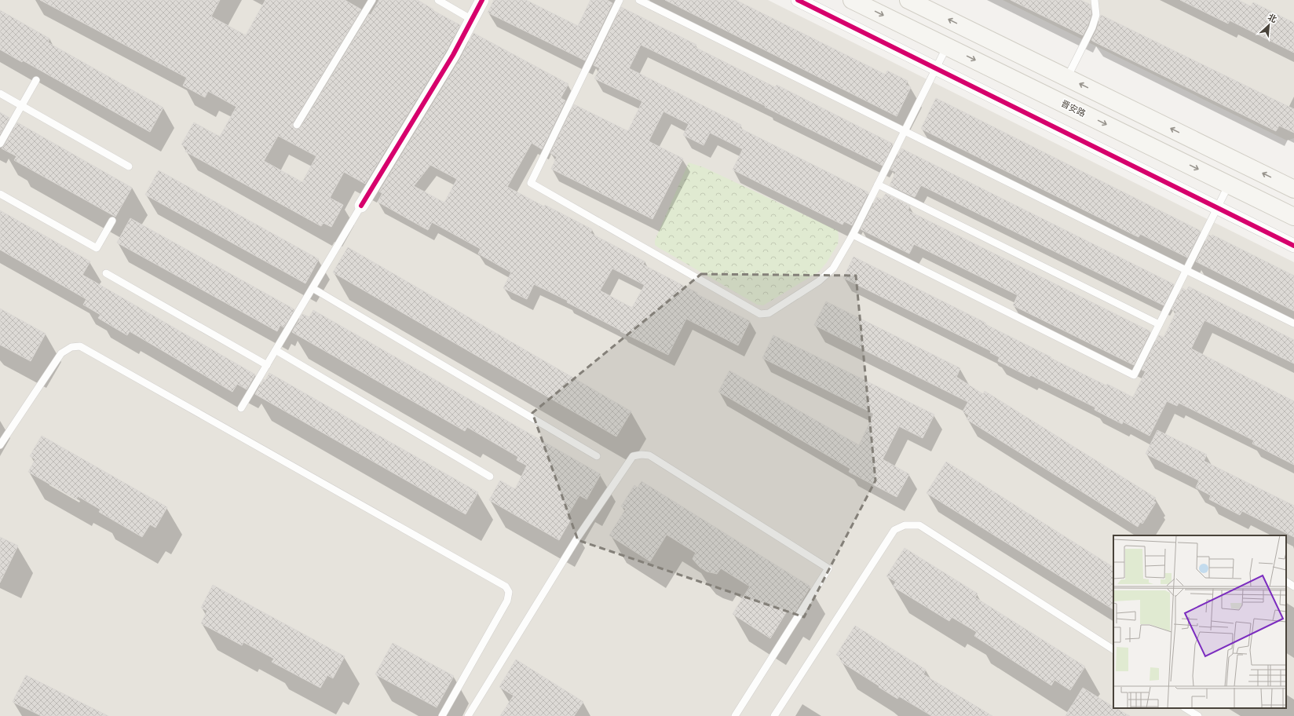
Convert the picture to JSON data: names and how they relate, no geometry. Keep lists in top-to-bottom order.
{
  "streets": {
    "main road": ["晋安路"]
  },
  "north": "top right"
}
